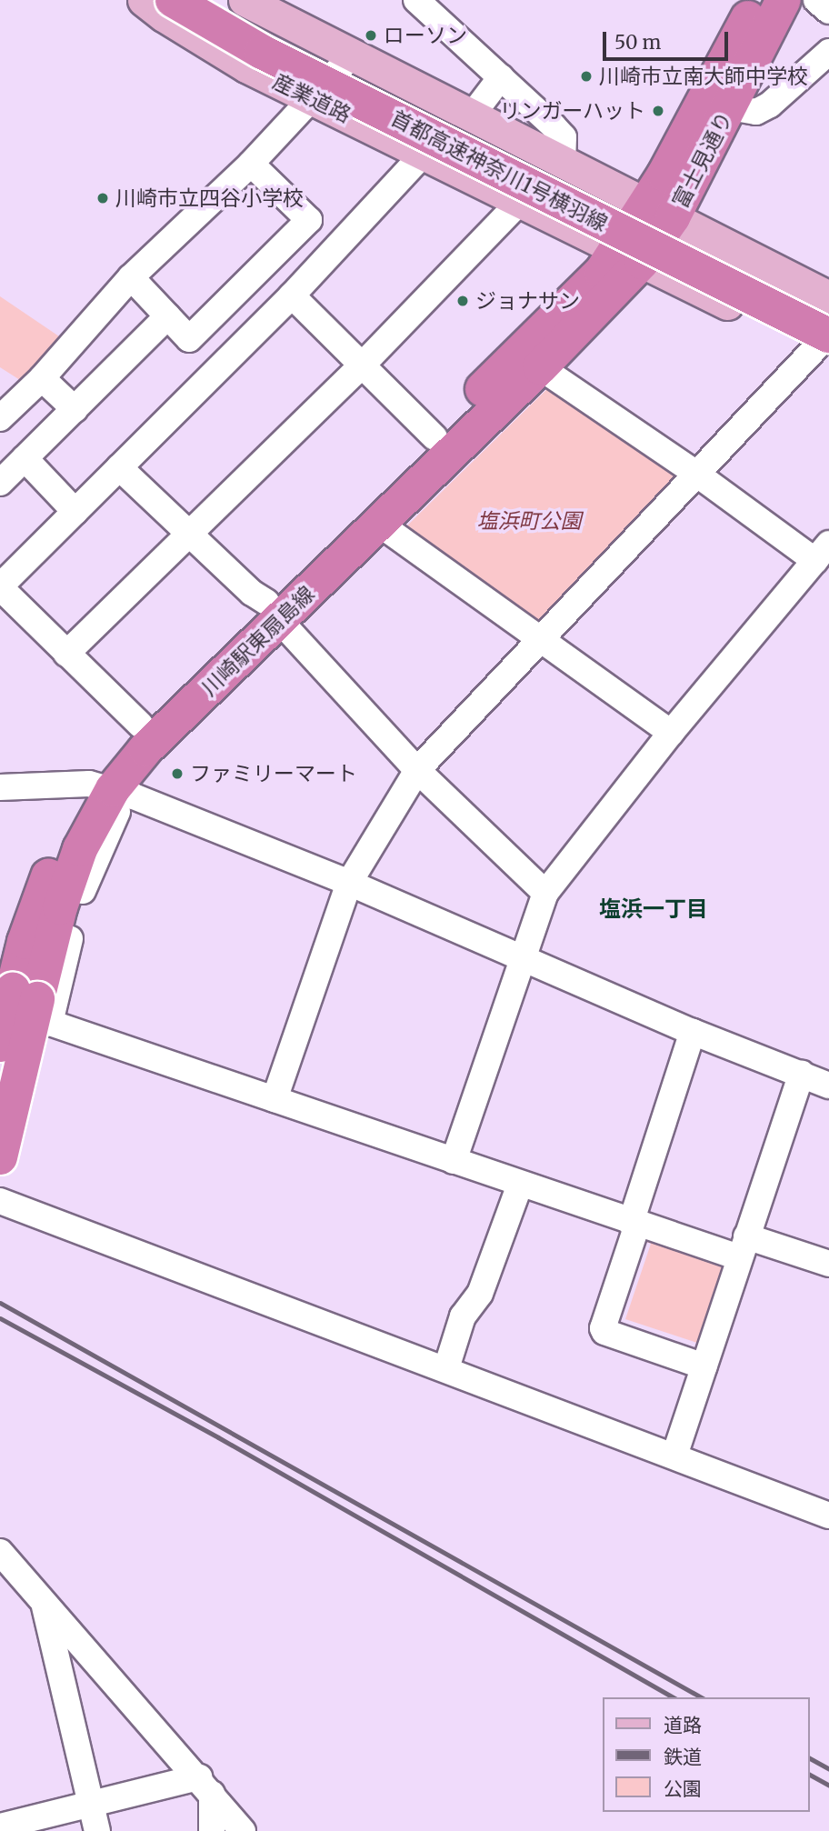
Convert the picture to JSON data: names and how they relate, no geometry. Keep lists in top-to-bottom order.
{
  "streets": {
    "highway": ["富士見通り", "首都高速神奈川1号横羽線", "川崎駅東扇島線"],
    "main road": ["産業道路"]
  },
  "crossings": [
    ["産業道路", "首都高速神奈川1号横羽線"],
    ["産業道路", "川崎駅東扇島線"],
    ["富士見通り", "川崎駅東扇島線"]
  ],
  "districts": ["塩浜一丁目"],
  "parks": ["塩浜町公園"],
  "places": [
    "ローソン",
    "川崎市立南大師中学校",
    "リンガーハット",
    "川崎市立四谷小学校",
    "ジョナサン",
    "ファミリーマート"
  ],
  "legend": ["道路", "鉄道", "公園"],
  "scale_bar": "50 m"
}
